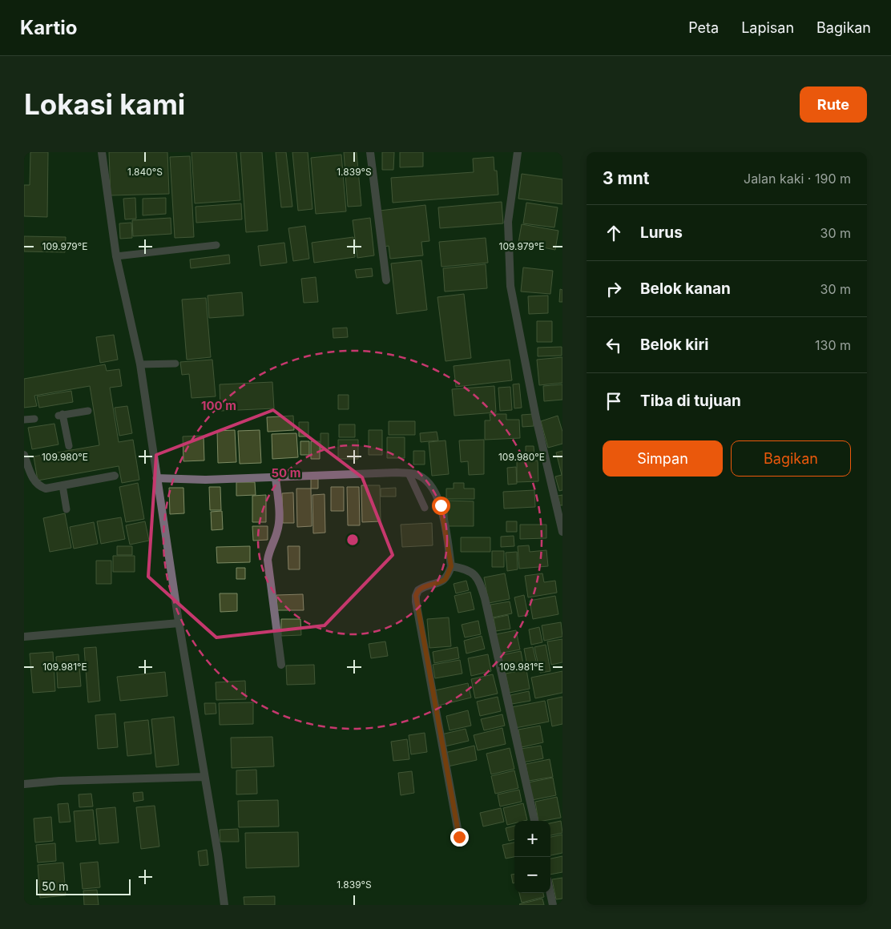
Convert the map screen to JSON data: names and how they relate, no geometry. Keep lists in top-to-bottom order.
{
  "scale_bar": "50 m",
  "page": {
    "header": "Kartio",
    "nav": ["Peta", "Lapisan", "Bagikan"],
    "buttons": [
      "Rute",
      ["Simpan", "Bagikan"]
    ],
    "title": "Lokasi kami",
    "heading": ["3 mnt", "Jalan kaki · 190 m"],
    "list": [
      ["Lurus", "30 m"],
      ["Belok kanan", "30 m"],
      ["Belok kiri", "130 m"],
      "Tiba di tujuan"
    ],
    "map_buttons": ["+", "−"],
    "scale": "50 m"
  },
  "coordinates": [
    "1.840°S",
    "1.839°S",
    "109.979°E",
    "109.980°E",
    "109.981°E"
  ],
  "rings": ["100 m", "50 m"]
}
